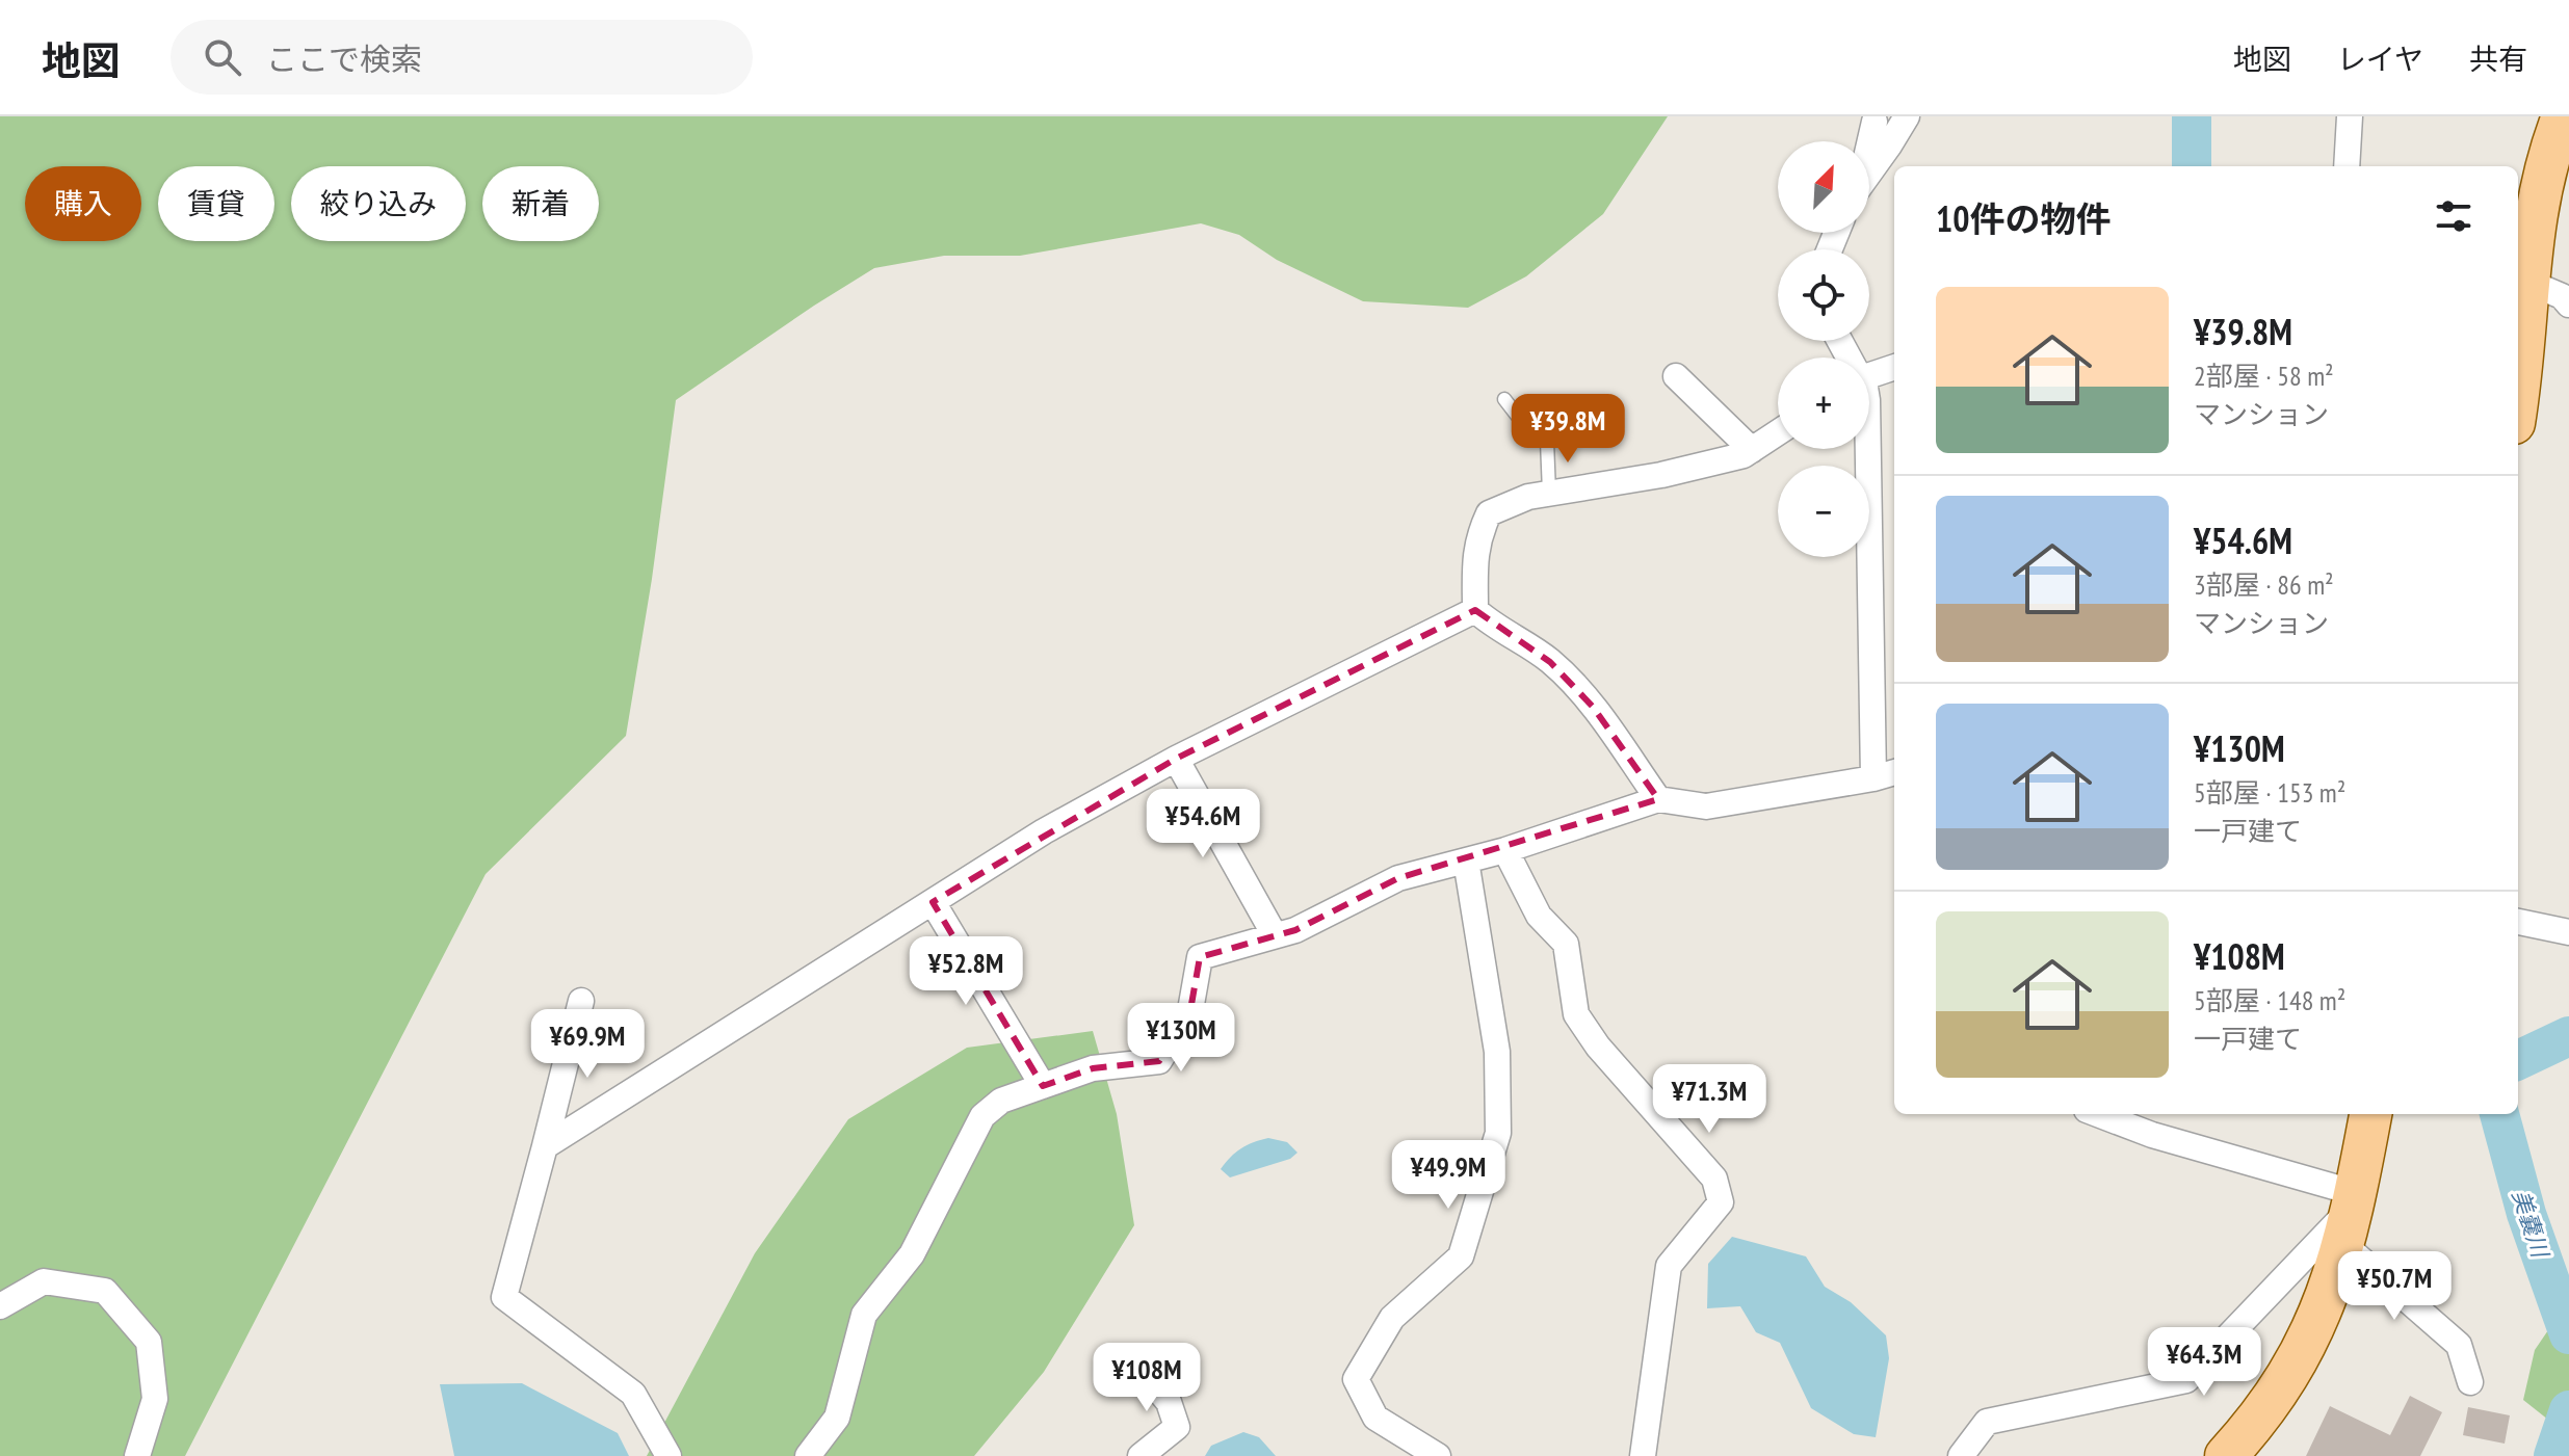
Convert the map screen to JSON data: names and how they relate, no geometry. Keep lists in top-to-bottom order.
{
  "water": ["美嚢川"],
  "north": "top right",
  "page": {
    "header": "地図",
    "search": "ここで検索",
    "nav": ["地図", "レイヤ", "共有"],
    "map_buttons": ["+", "−"],
    "chip": [
      "購入",
      "賃貸",
      "絞り込み",
      "新着"
    ],
    "heading": "10件の物件",
    "list": [
      {
        "name": "¥39.8M",
        "note": "2部屋 · 58 m² · マンション"
      },
      {
        "name": "¥54.6M",
        "note": "3部屋 · 86 m² · マンション"
      },
      {
        "name": "¥130M",
        "note": "5部屋 · 153 m² · 一戸建て"
      },
      {
        "name": "¥108M",
        "note": "5部屋 · 148 m² · 一戸建て"
      }
    ],
    "price": [
      "¥39.8M",
      "¥54.6M",
      "¥52.8M",
      "¥130M",
      "¥69.9M",
      "¥71.3M",
      "¥49.9M",
      "¥50.7M",
      "¥64.3M",
      "¥108M"
    ]
  }
}
